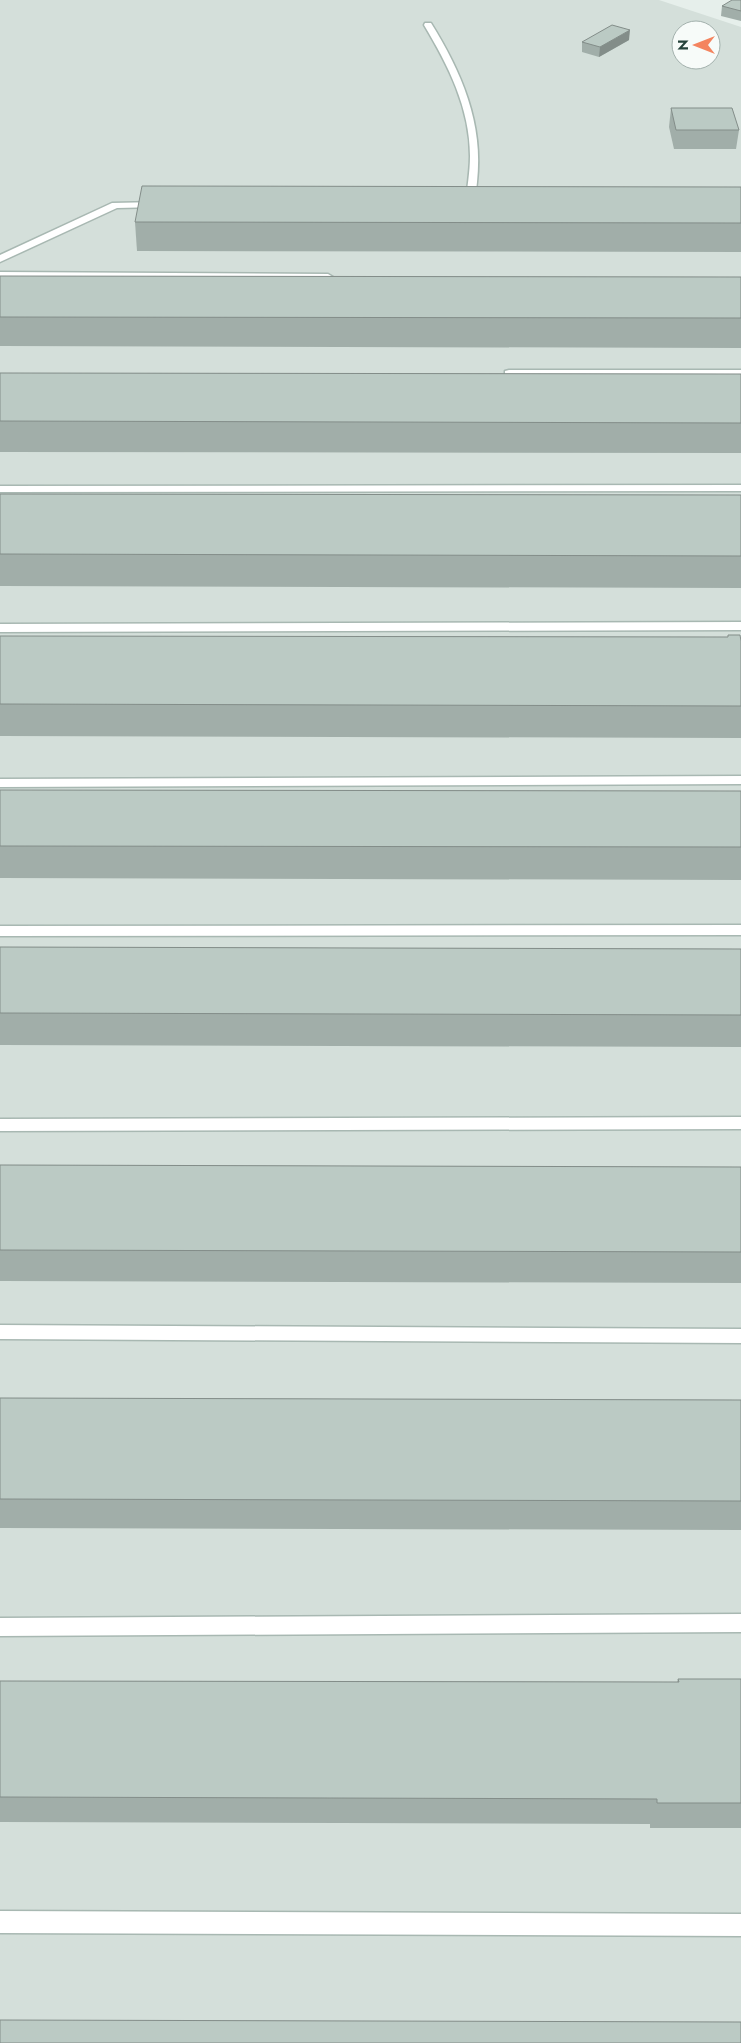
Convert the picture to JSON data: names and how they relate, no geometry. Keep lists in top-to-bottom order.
{
  "north": "left"
}
